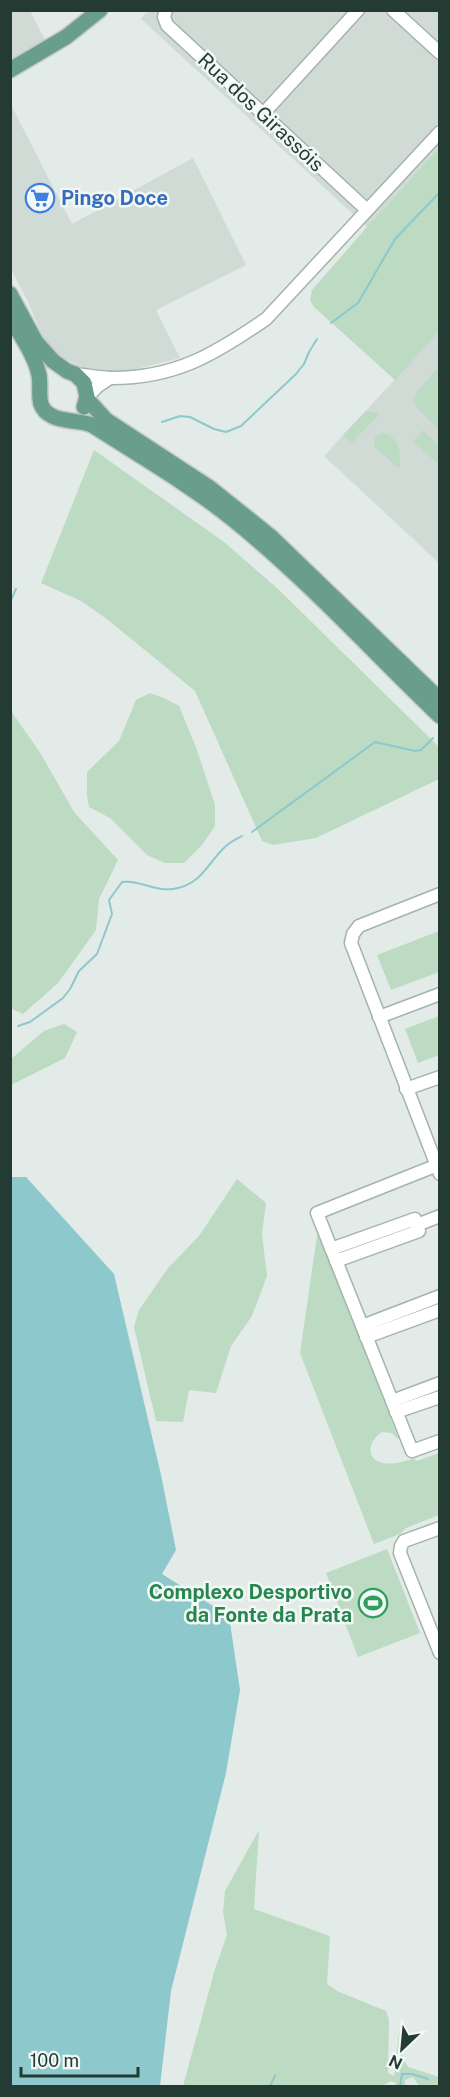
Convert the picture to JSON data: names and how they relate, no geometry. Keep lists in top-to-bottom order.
{
  "streets": {
    "street": ["Rua dos Girassóis"]
  },
  "places": {
    "supermarket": ["Pingo Doce"],
    "sports": ["Complexo Desportivo da Fonte da Prata"]
  },
  "scale_bar": "100 m",
  "north": "bottom left"
}
